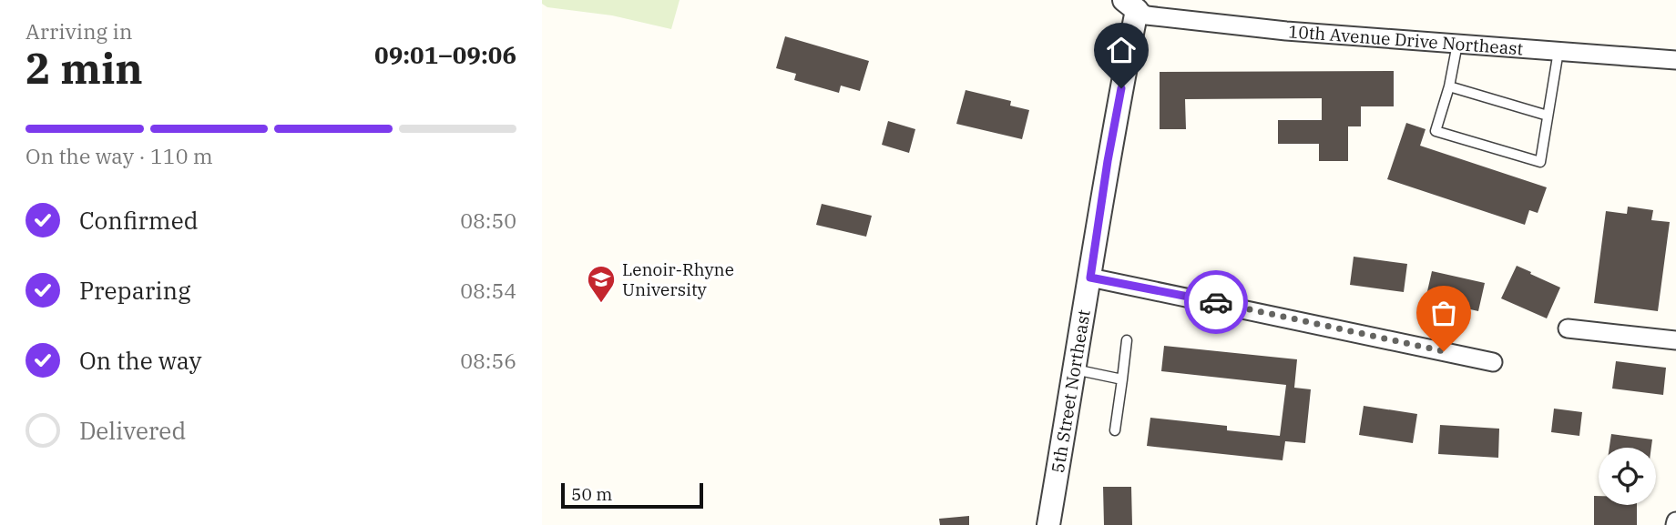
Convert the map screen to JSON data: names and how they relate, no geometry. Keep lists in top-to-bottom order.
{
  "streets": {
    "street": ["10th Avenue Drive Northeast", "5th Street Northeast"]
  },
  "crossings": [
    ["10th Avenue Drive Northeast", "5th Street Northeast"]
  ],
  "places": {
    "school or university": ["Lenoir-Rhyne University"]
  },
  "scale_bar": "50 m",
  "page": {
    "heading": ["2 min", "Arriving in", "09:01–09:06"],
    "bar": "On the way · 110 m",
    "list": [
      ["Confirmed", "08:50"],
      ["Preparing", "08:54"],
      ["On the way", "08:56"],
      "Delivered"
    ],
    "scale": "50 m"
  }
}
